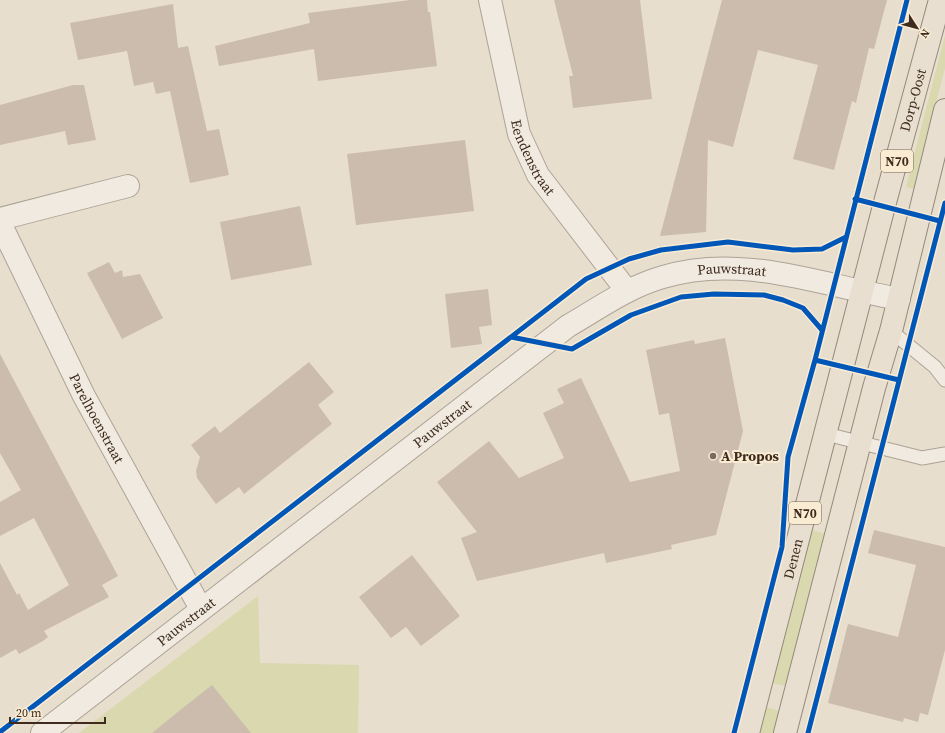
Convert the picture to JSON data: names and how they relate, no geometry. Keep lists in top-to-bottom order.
{
  "streets": {
    "main road": ["Dorp-Oost", "N70", "Denen"],
    "street": ["Eendenstraat", "Pauwstraat", "Parelhoenstraat"]
  },
  "crossings": [
    ["Dorp-Oost", "Pauwstraat"],
    ["Dorp-Oost", "Denen"],
    ["Eendenstraat", "Pauwstraat"],
    ["N70", "Pauwstraat"],
    ["Pauwstraat", "Parelhoenstraat"],
    ["Pauwstraat", "Denen"]
  ],
  "places": ["A Propos"],
  "scale_bar": "20 m",
  "north": "bottom right"
}
